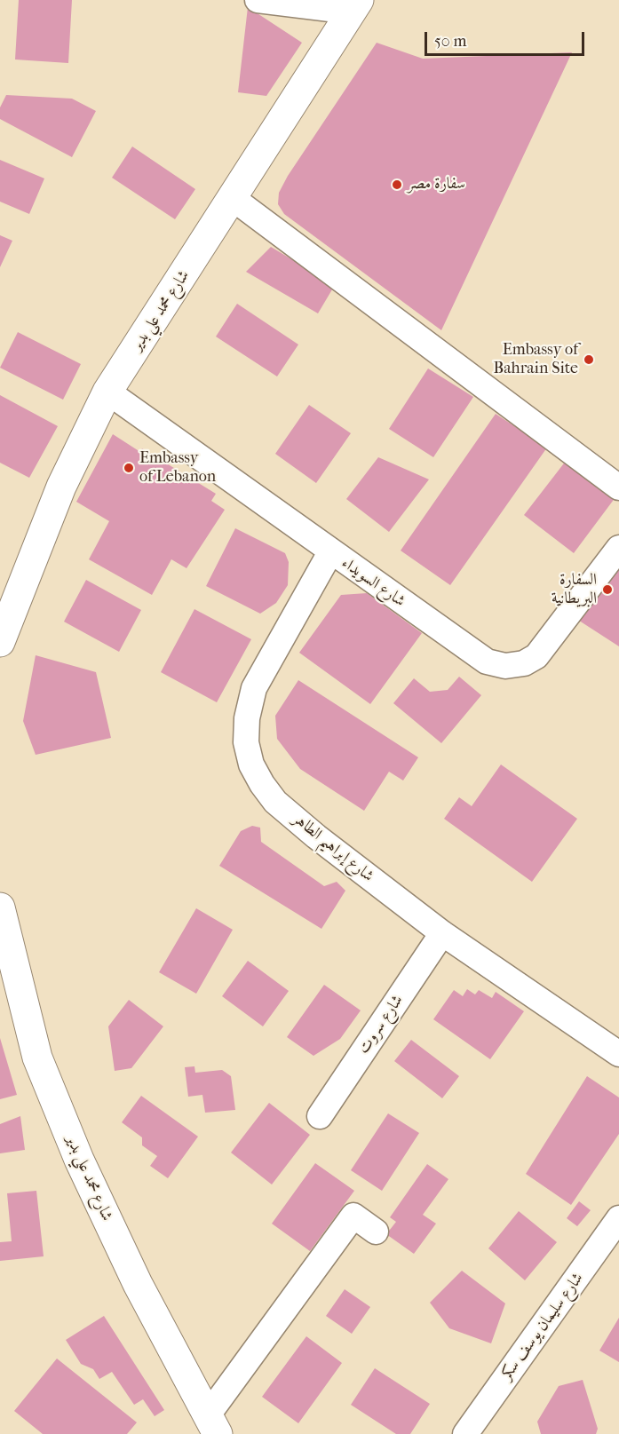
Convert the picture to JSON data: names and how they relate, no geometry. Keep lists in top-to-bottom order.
{
  "streets": {
    "street": [
      "شارع محمد علي بدير",
      "شارع السويداء",
      "شارع إبراهيم الطاهر",
      "شارع سروت",
      "شارع سليمان يوسف سكر"
    ]
  },
  "crossings": [
    ["شارع محمد علي بدير", "شارع السويداء"],
    ["شارع السويداء", "شارع إبراهيم الطاهر"],
    ["شارع إبراهيم الطاهر", "شارع سروت"]
  ],
  "places": [
    "سفارة مصر",
    "Embassy of Bahrain Site",
    "Embassy of Lebanon",
    "السفارة البريطانية"
  ],
  "scale_bar": "50 m"
}
